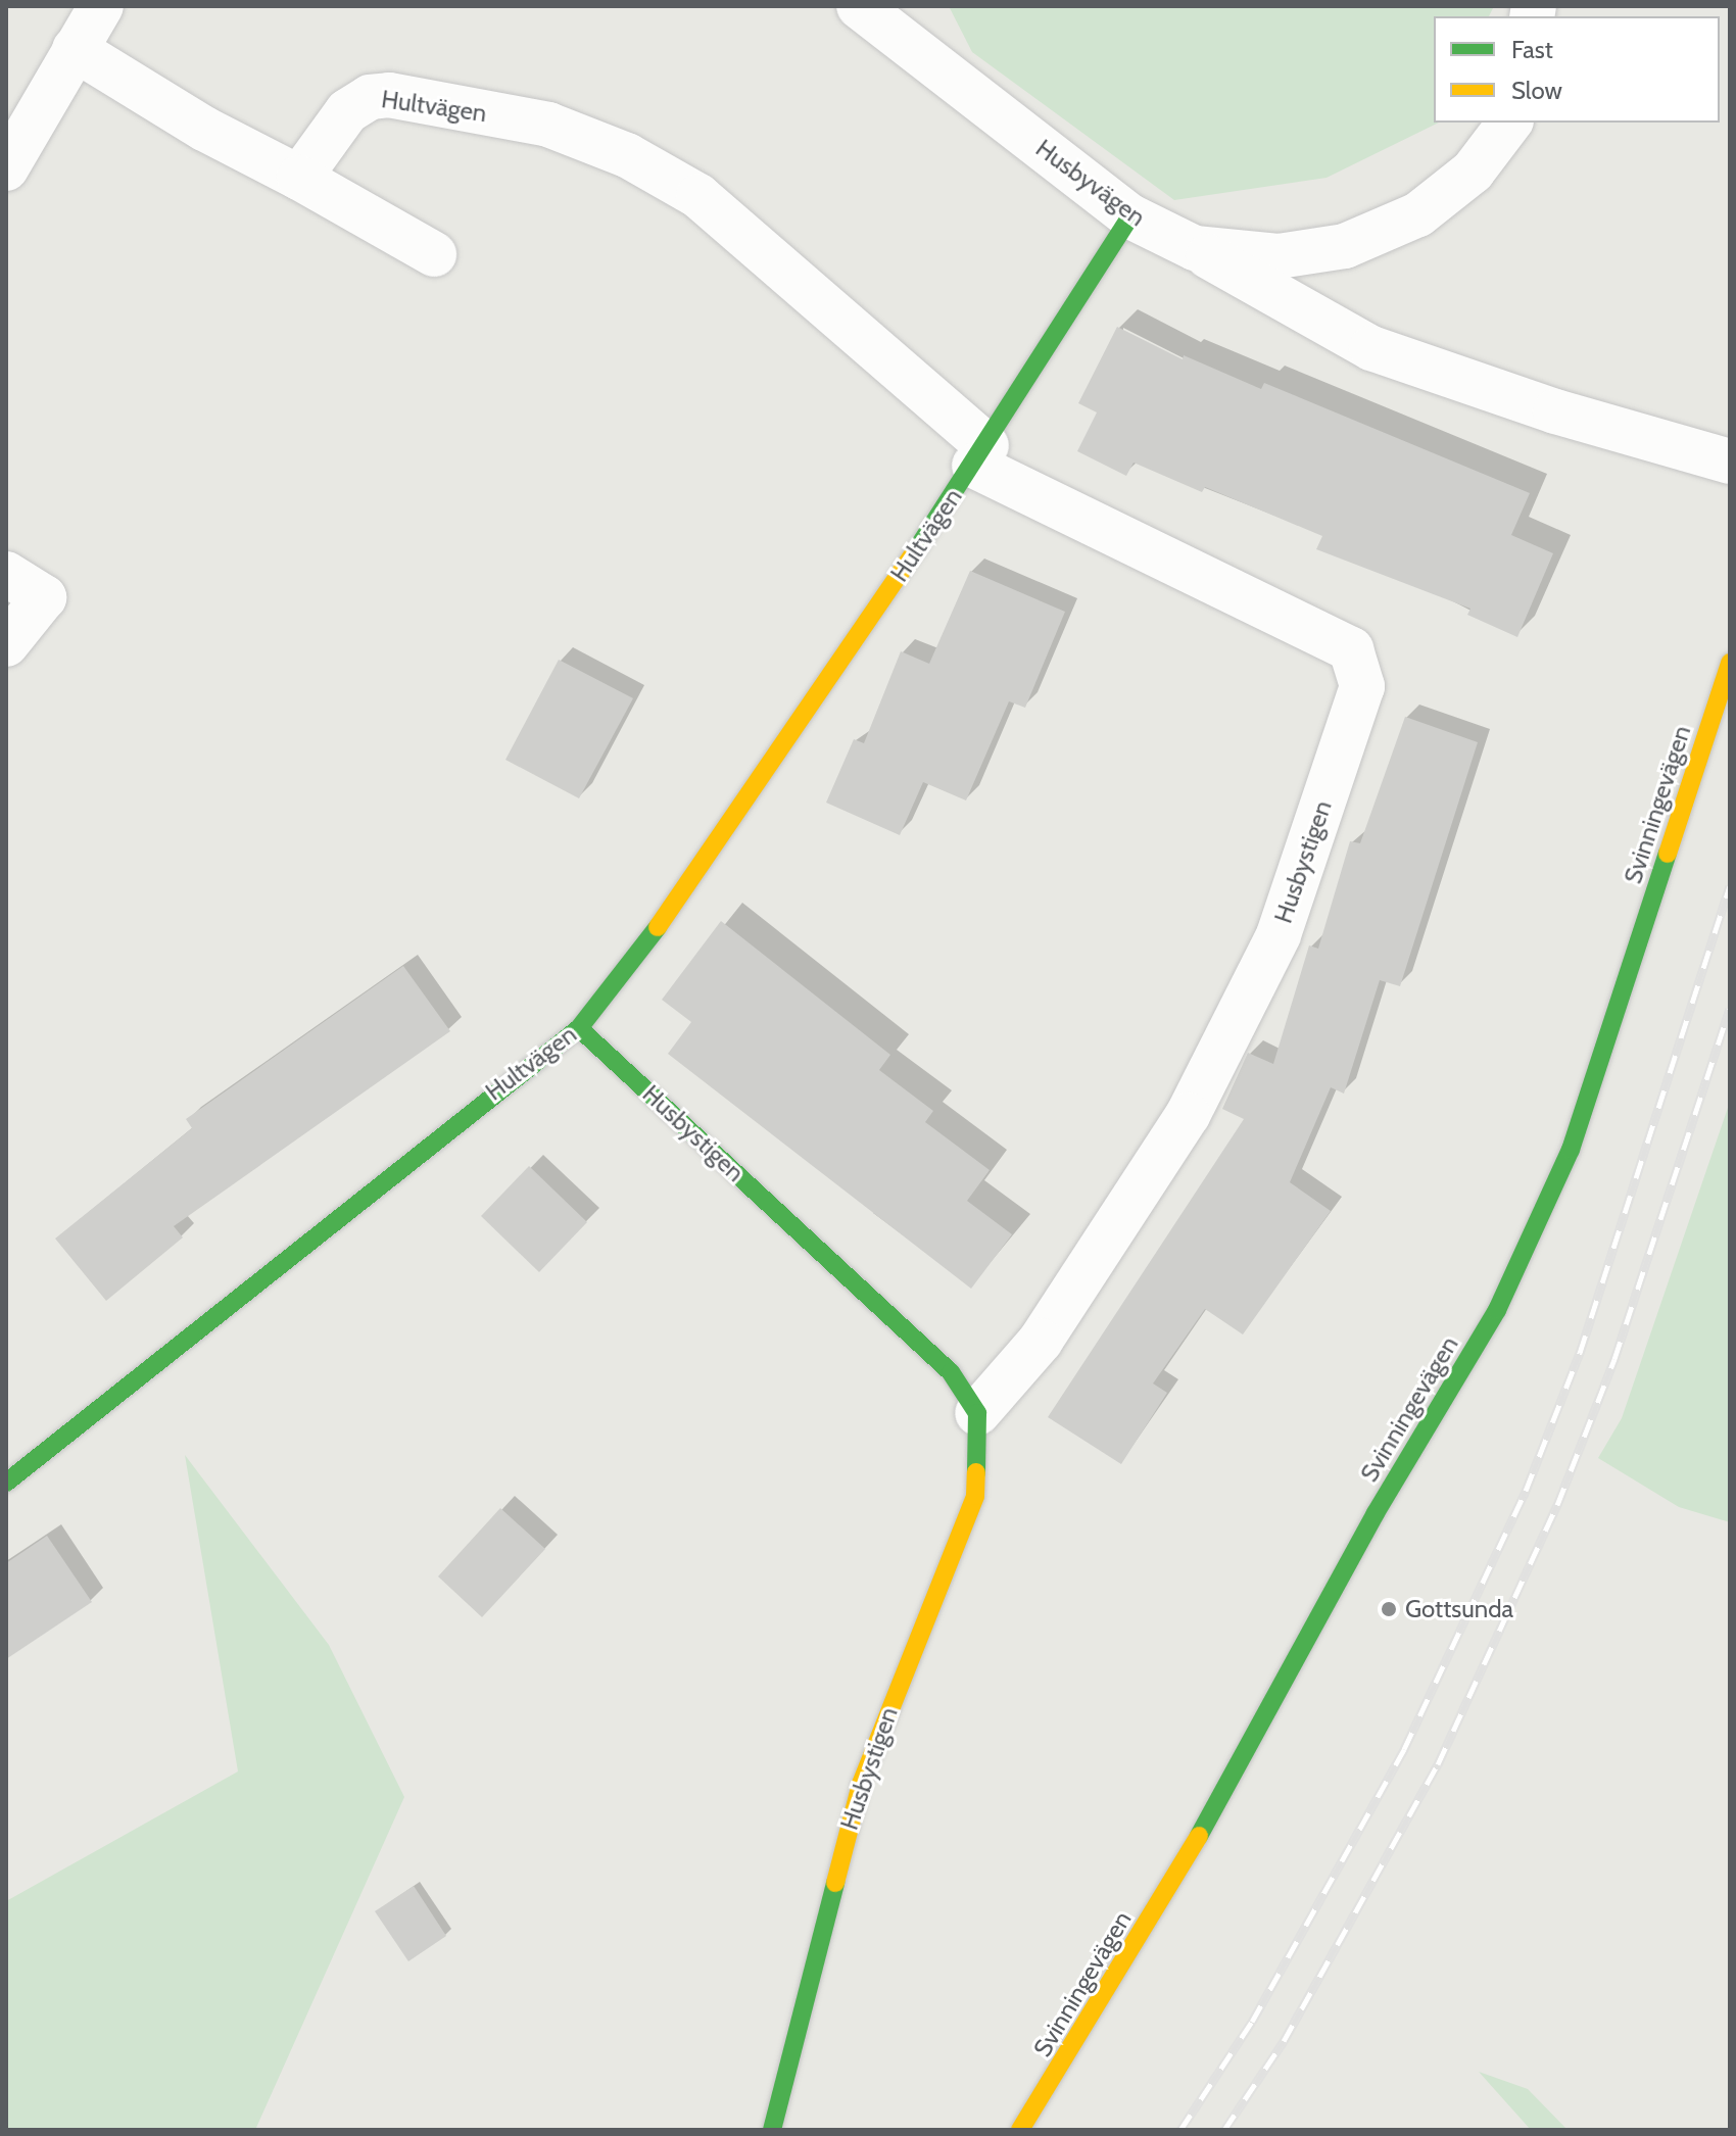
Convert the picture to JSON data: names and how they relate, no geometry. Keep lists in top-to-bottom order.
{
  "streets": {
    "street": [
      "Hultvägen",
      "Husbyvägen",
      "Svinningevägen",
      "Husbystigen"
    ]
  },
  "crossings": [
    ["Hultvägen", "Husbyvägen"],
    ["Hultvägen", "Husbystigen"]
  ],
  "places": ["Gottsunda"],
  "legend": ["Fast", "Slow"]
}
